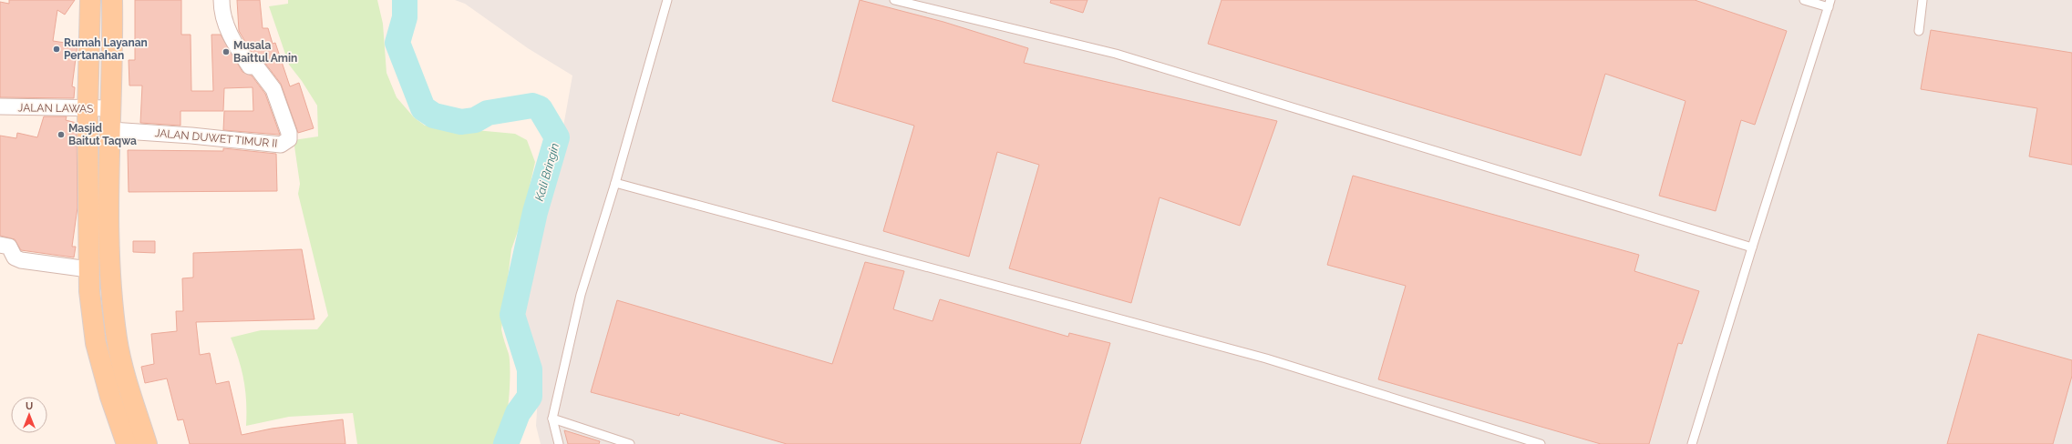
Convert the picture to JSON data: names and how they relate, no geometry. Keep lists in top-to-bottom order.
{
  "streets": {
    "street": ["JALAN LAWAS", "JALAN DUWET TIMUR II"]
  },
  "water": ["Kali Bringin"],
  "places": ["Rumah Layanan Pertanahan", "Musala Baittul Amin", "Masjid Baitut Taqwa"],
  "north": "top"
}
